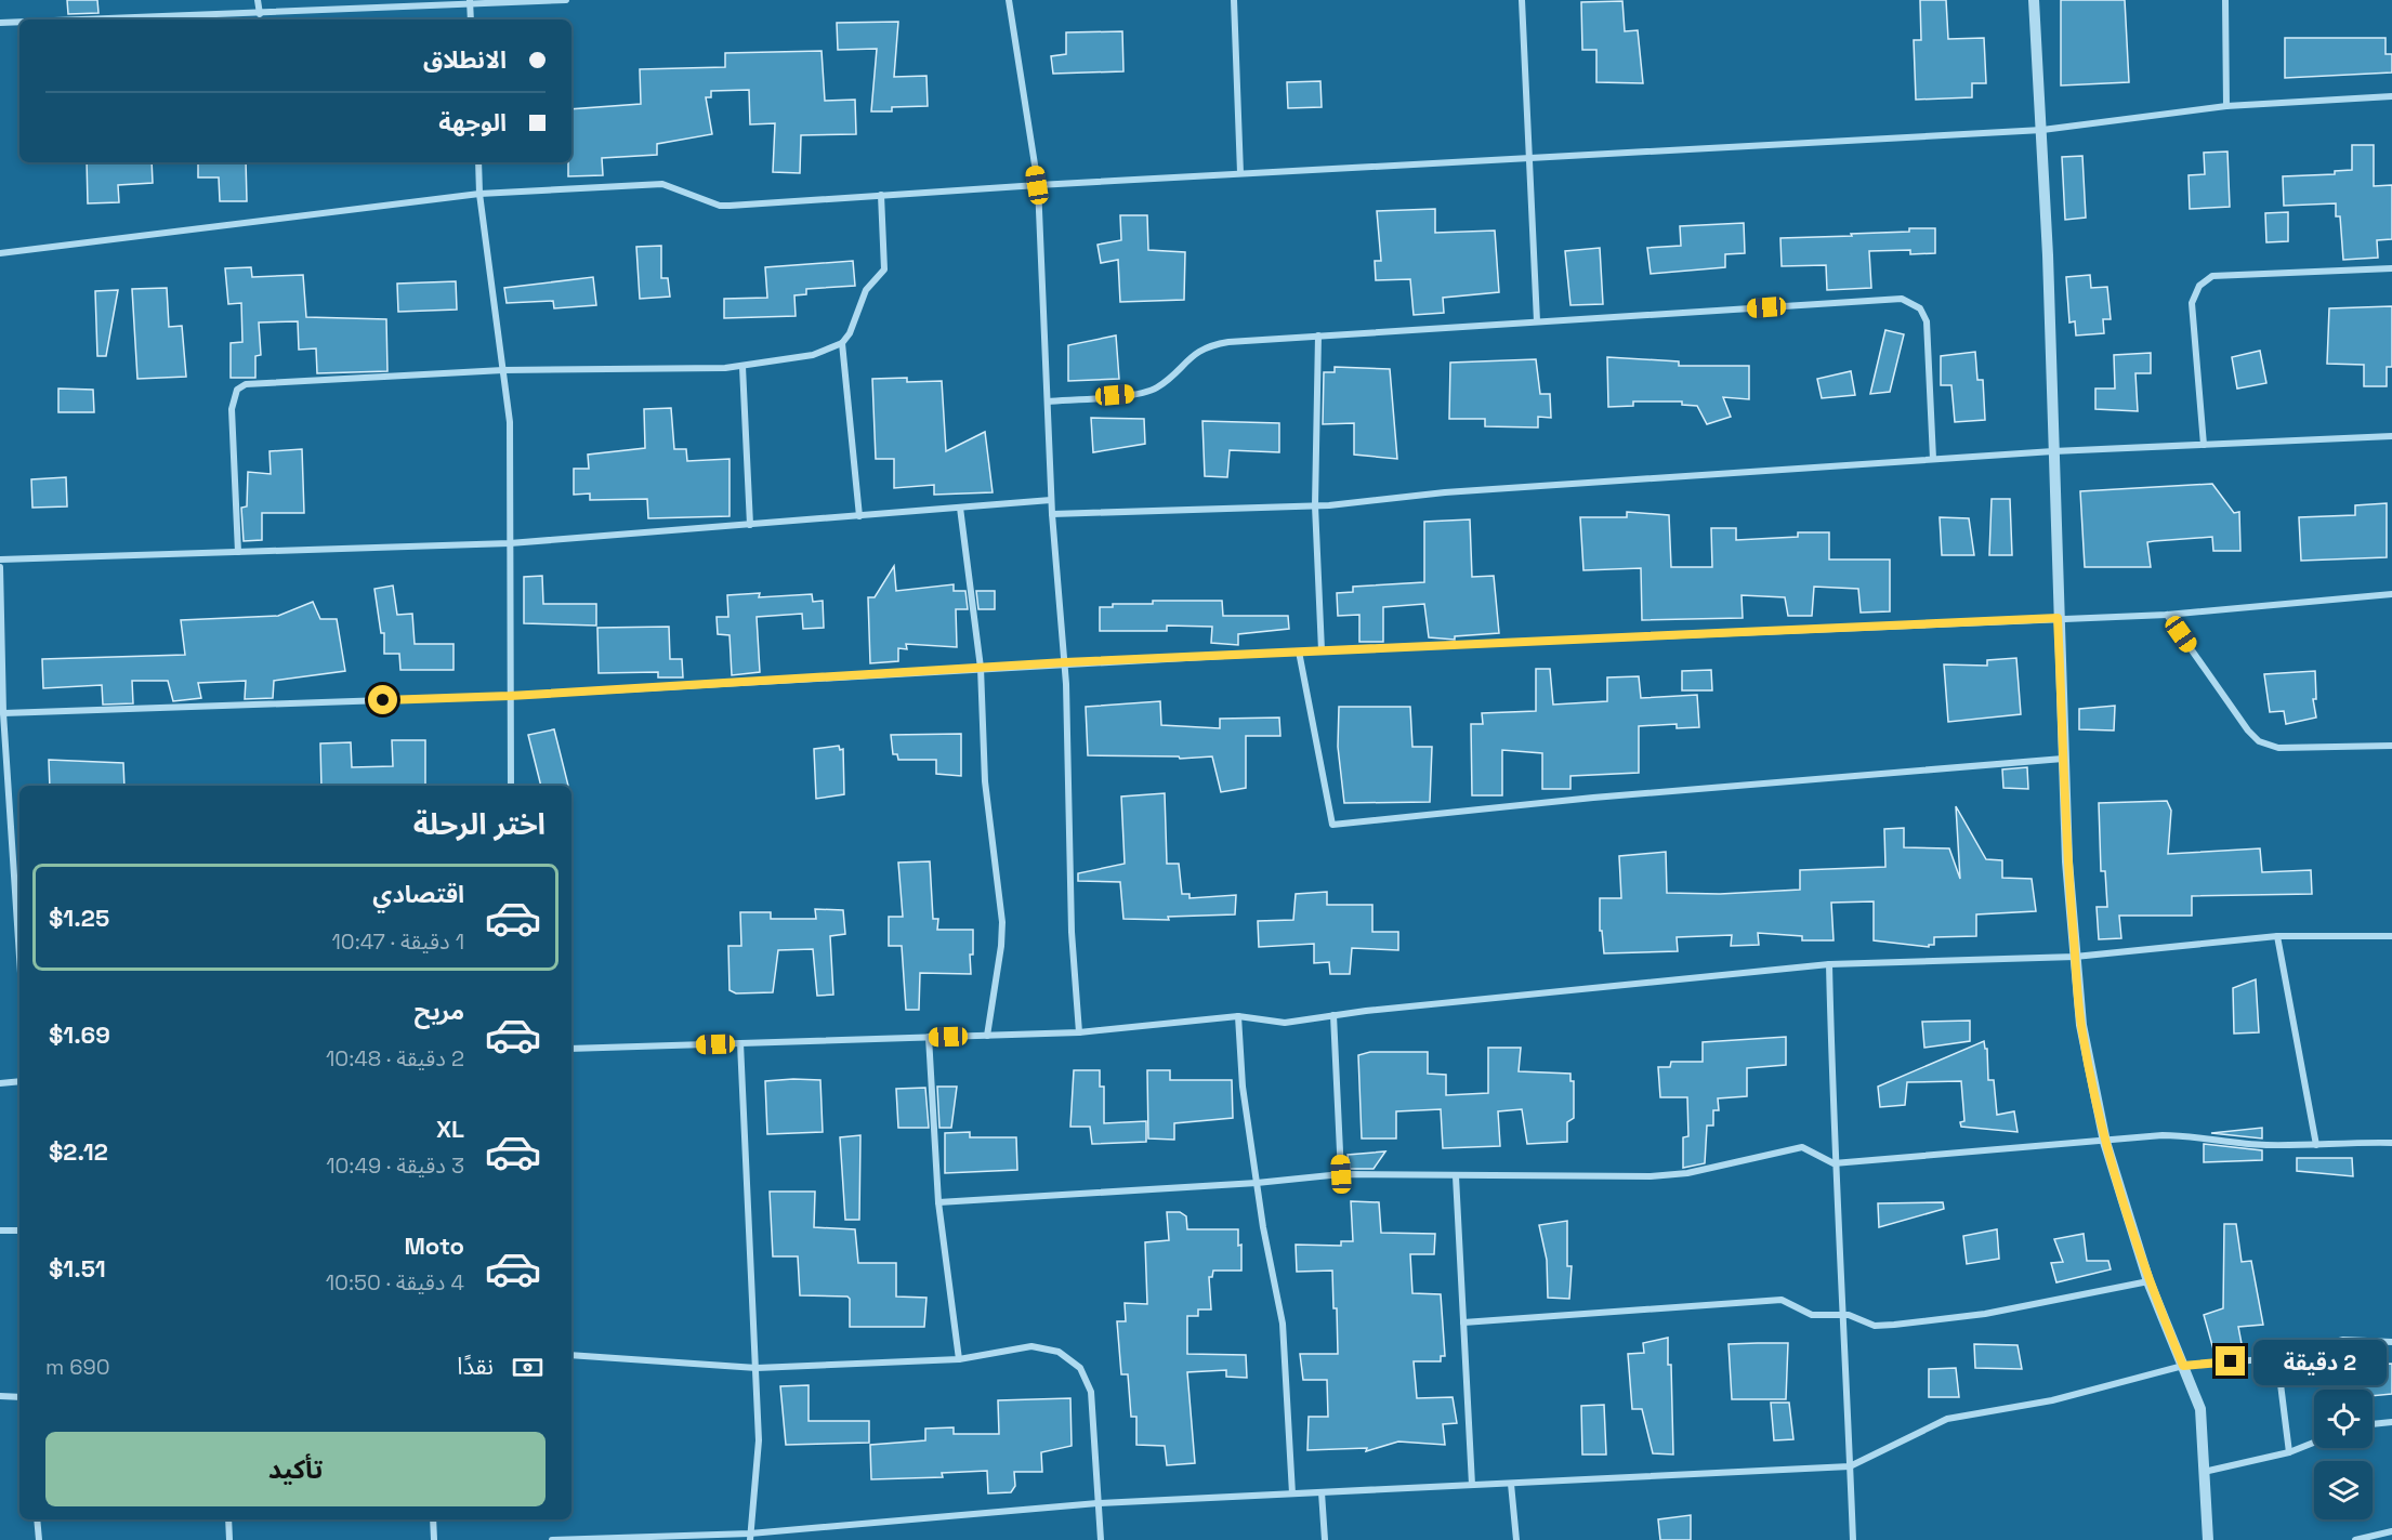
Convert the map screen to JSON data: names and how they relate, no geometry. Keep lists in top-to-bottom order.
{
  "page": {
    "banner": ["الانطلاق", "الوجهة"],
    "heading": "اختر الرحلة",
    "list": [
      {
        "name": "اقتصادي",
        "note": "1 دقيقة · 10:47",
        "value": "$1.25"
      },
      {
        "name": "مريح",
        "note": "2 دقيقة · 10:48",
        "value": "$1.69"
      },
      {
        "name": "XL",
        "note": "3 دقيقة · 10:49",
        "value": "$2.12"
      },
      {
        "name": "Moto",
        "note": "4 دقيقة · 10:50",
        "value": "$1.51"
      }
    ],
    "pay": ["نقدًا", "690 m"],
    "bubble": "2 دقيقة",
    "buttons": "تأكيد"
  }
}
